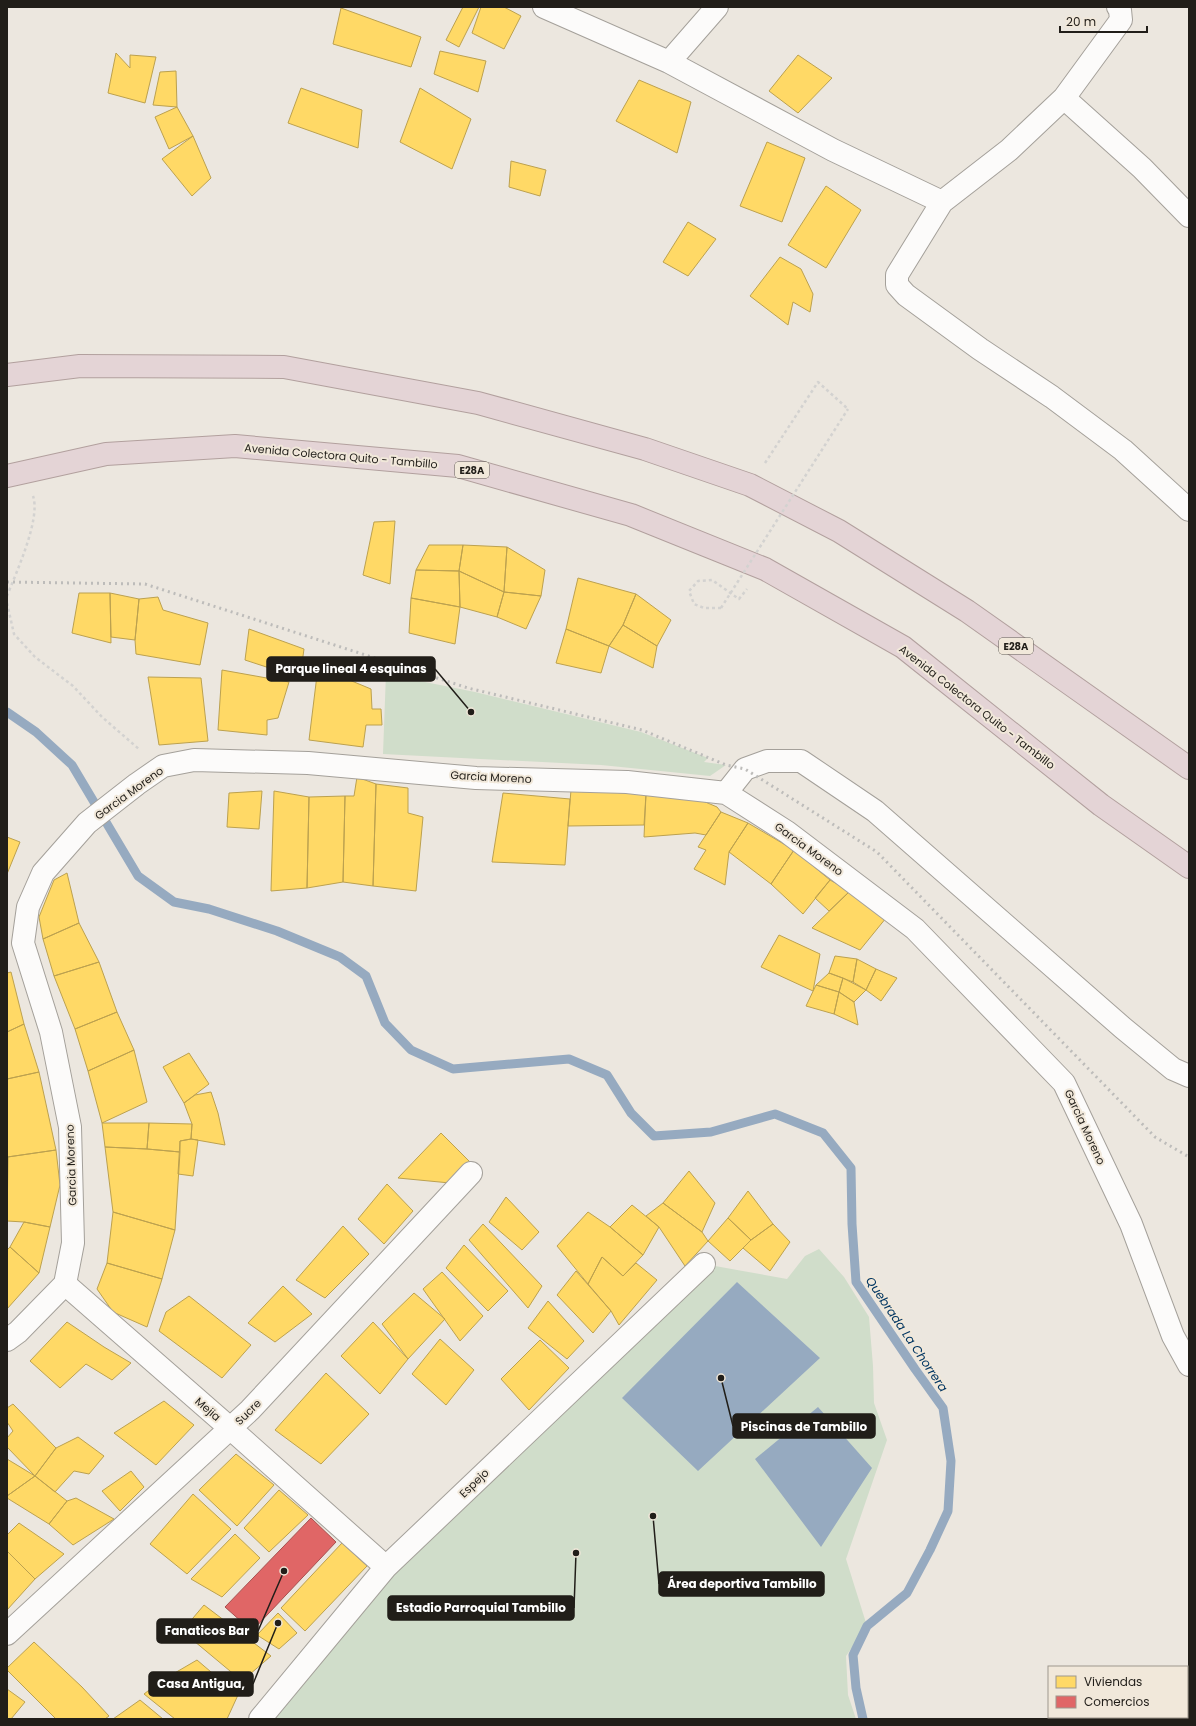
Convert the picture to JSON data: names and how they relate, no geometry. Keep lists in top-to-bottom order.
{
  "streets": {
    "highway": ["Avenida Colectora Quito - Tambillo", "E28A"],
    "street": [
      "Garcia Moreno",
      "Mejia",
      "Sucre",
      "Espejo"
    ]
  },
  "crossings": [
    ["Garcia Moreno", "Mejia"],
    ["Mejia", "Sucre"],
    ["Mejia", "Espejo"]
  ],
  "water": ["Quebrada La Chorrera"],
  "places": [
    "Parque lineal 4 esquinas",
    "Piscinas de Tambillo",
    "Área deportiva Tambillo",
    "Estadio Parroquial Tambillo",
    "Fanaticos Bar",
    "Casa Antigua,"
  ],
  "legend": ["Viviendas", "Comercios"],
  "scale_bar": "20 m"
}
